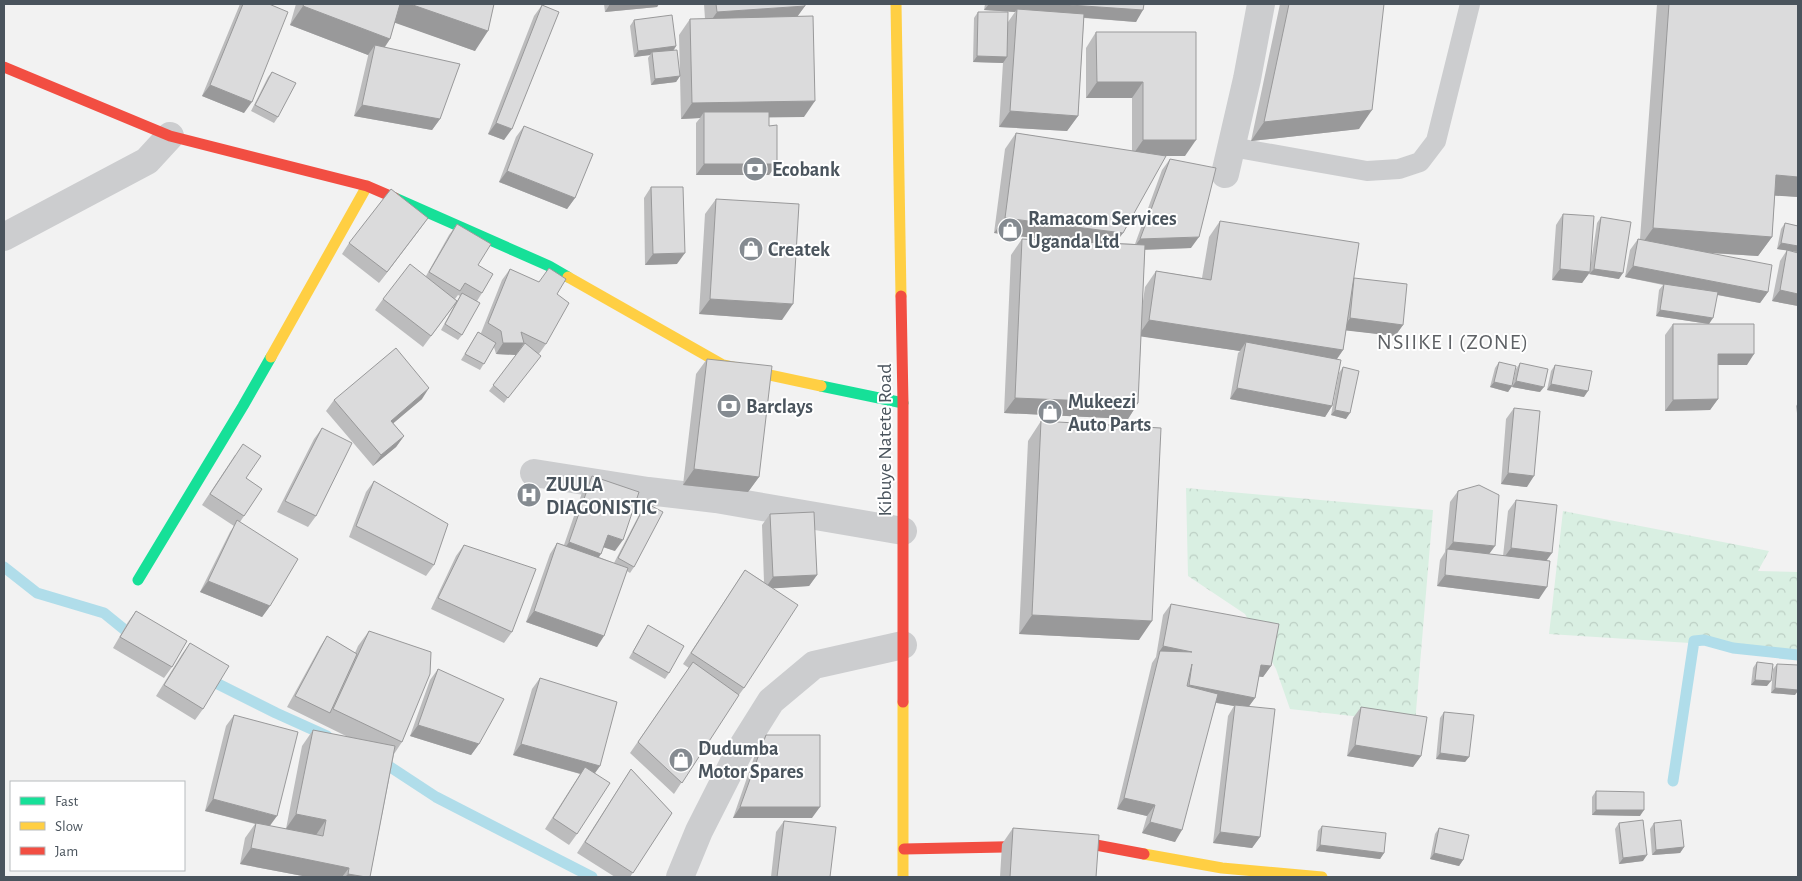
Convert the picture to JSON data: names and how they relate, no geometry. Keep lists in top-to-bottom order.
{
  "streets": {
    "street": ["Kibuye Natete Road"]
  },
  "districts": ["NSIIKE I (ZONE)"],
  "places": {
    "bank": ["Ecobank", "Barclays"],
    "shop": [
      "Ramacom Services Uganda Ltd",
      "Createk",
      "Mukeezi Auto Parts",
      "Dudumba Motor Spares"
    ],
    "hospital": ["ZUULA DIAGONISTIC"]
  },
  "legend": ["Fast", "Slow", "Jam"]
}
